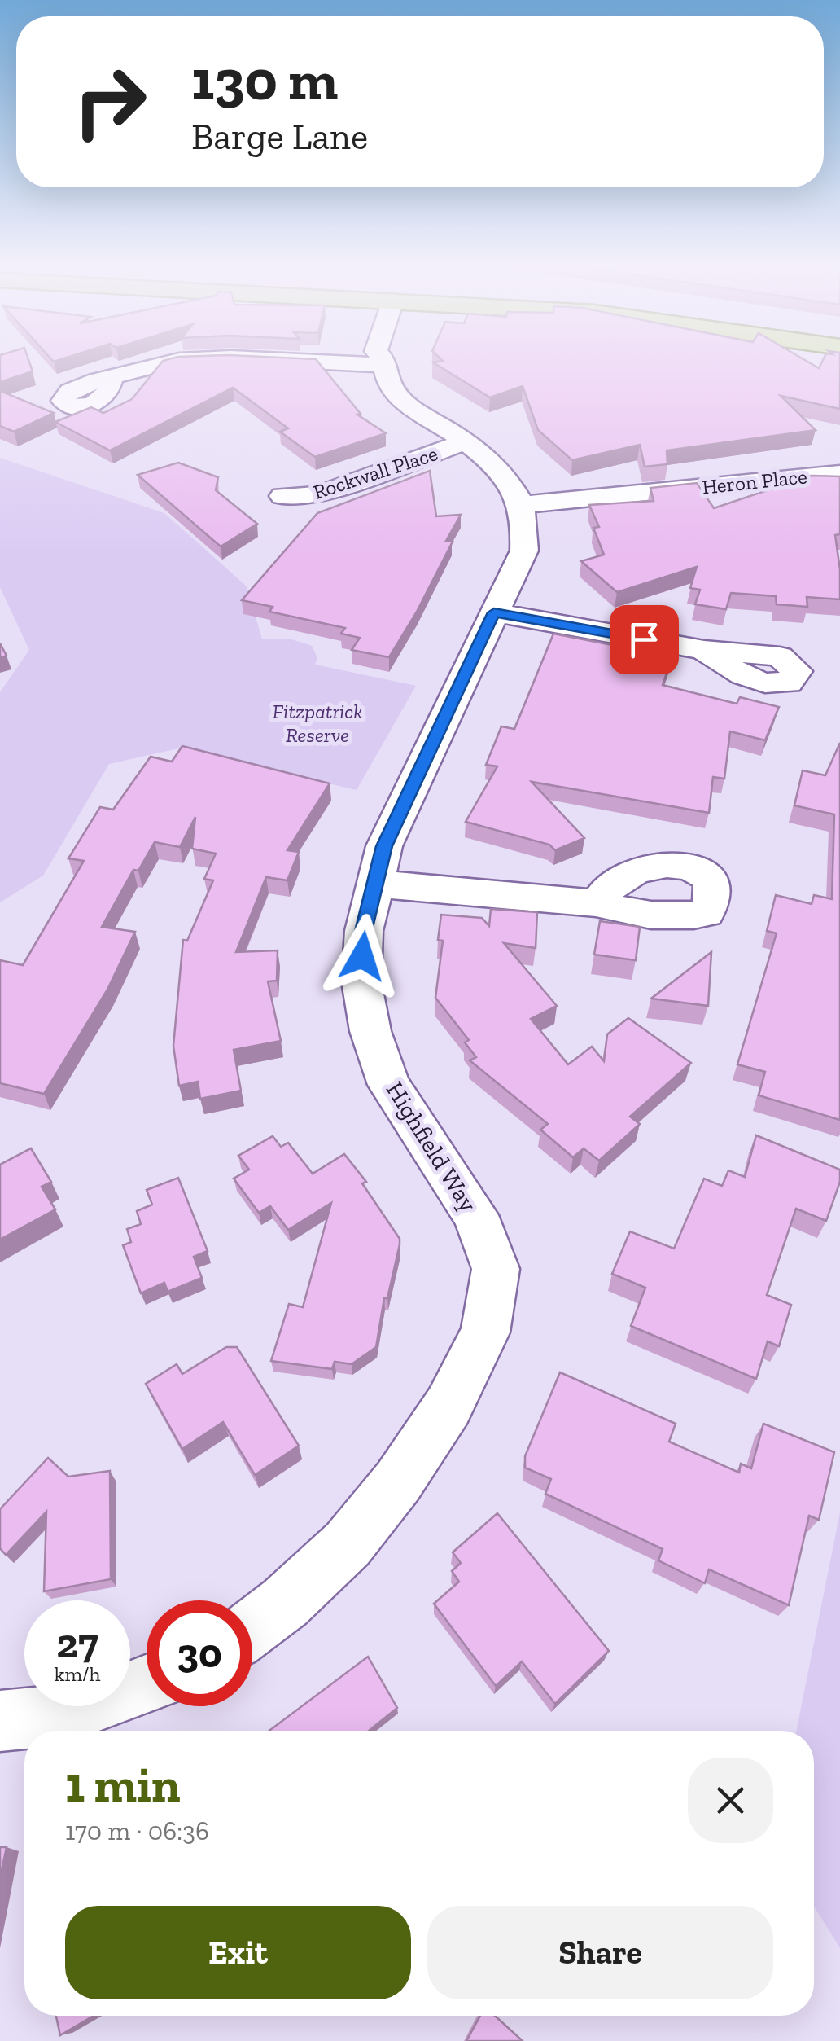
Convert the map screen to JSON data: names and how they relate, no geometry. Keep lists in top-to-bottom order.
{
  "streets": {
    "street": ["Rockwall Place", "Heron Place", "Highfield Way"]
  },
  "crossings": [
    ["Heron Place", "Highfield Way"]
  ],
  "parks": ["Fitzpatrick Reserve"],
  "page": {
    "turn": ["130 m", "Barge Lane"],
    "speed": "27 km/h",
    "limit": "30",
    "heading": ["1 min", "170 m · 06:36"],
    "buttons": ["Exit", "Share"]
  }
}
